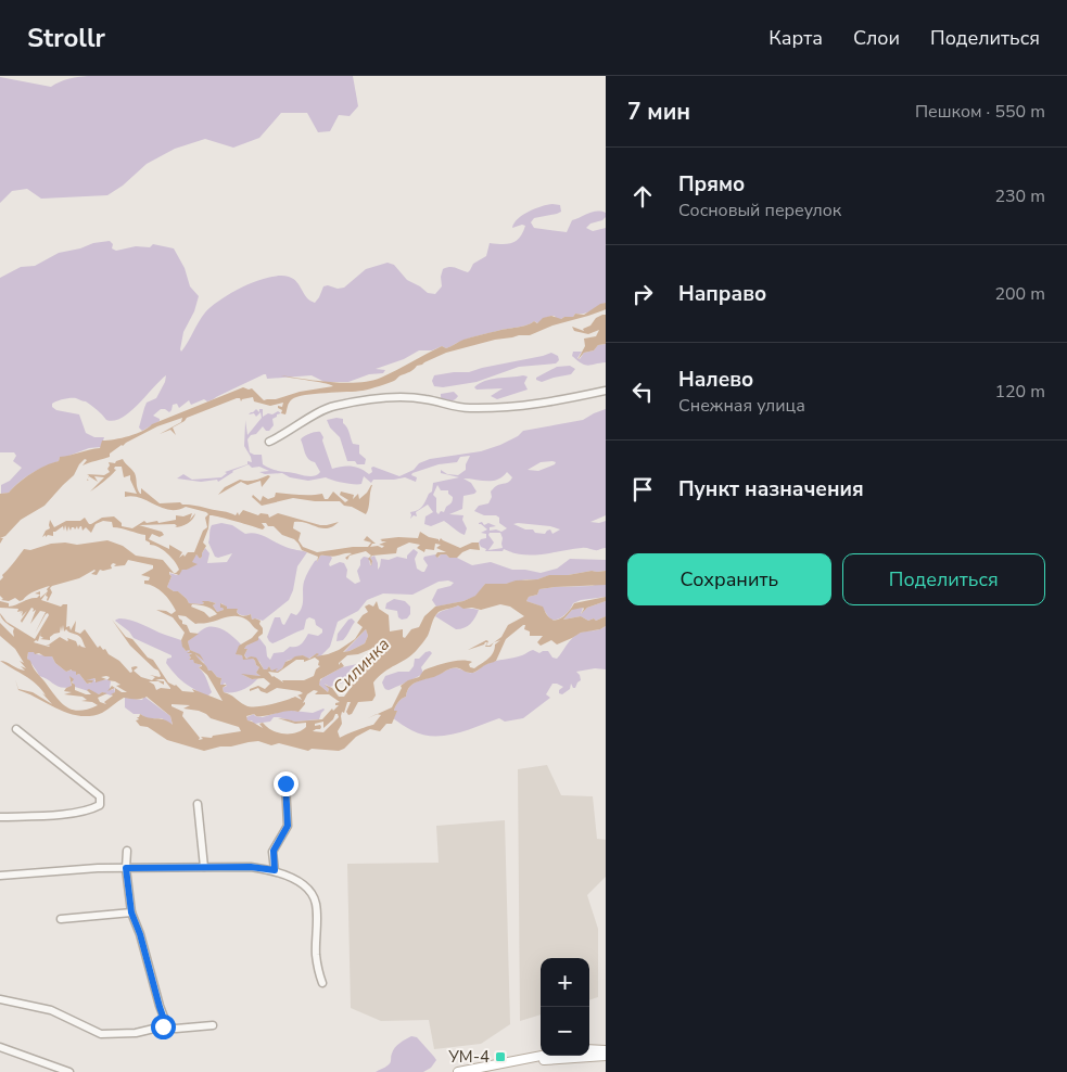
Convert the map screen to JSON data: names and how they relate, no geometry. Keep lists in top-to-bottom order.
{
  "water": ["Силинка"],
  "places": {
    "transit": ["УМ-4"]
  },
  "page": {
    "header": "Strollr",
    "nav": ["Карта", "Слои", "Поделиться"],
    "heading": ["7 мин", "Пешком · 550 m"],
    "list": [
      ["Прямо", "Сосновый переулок", "230 m"],
      ["Направо", "200 m"],
      ["Налево", "Снежная улица", "120 m"],
      "Пункт назначения"
    ],
    "buttons": ["Сохранить", "Поделиться"],
    "map_buttons": ["+", "−"]
  }
}
